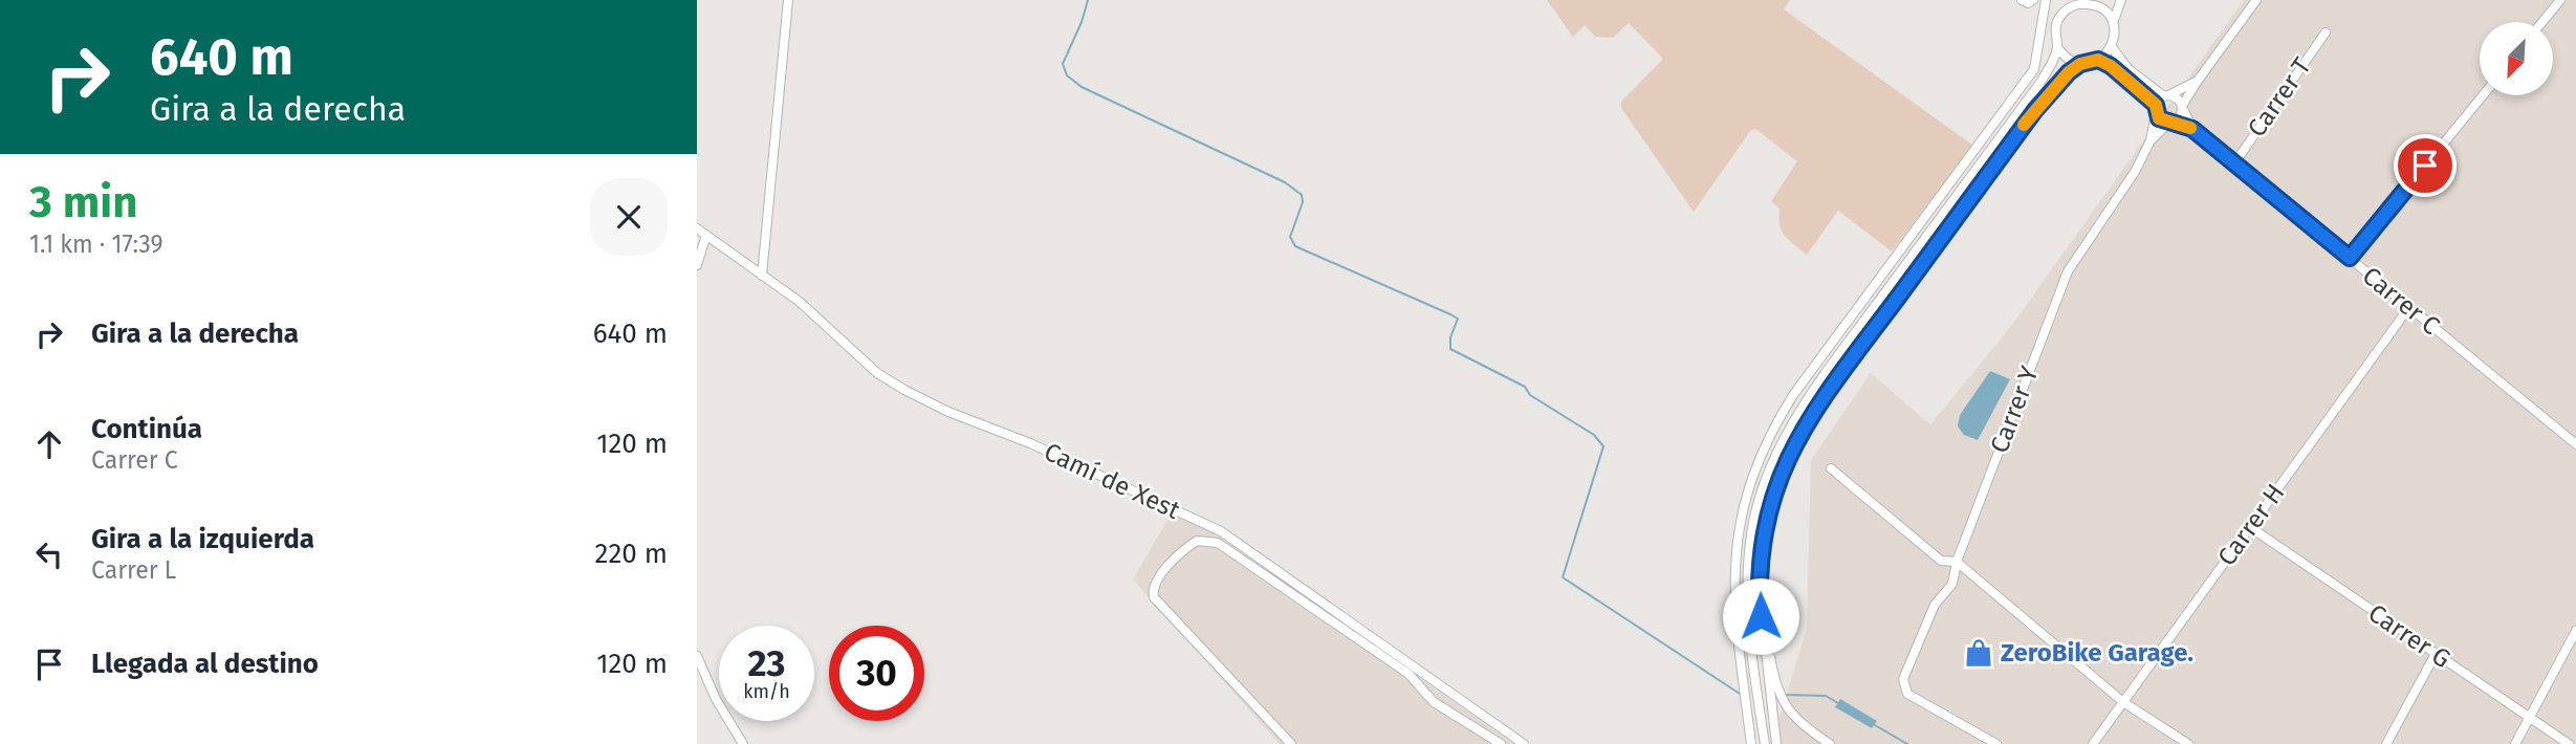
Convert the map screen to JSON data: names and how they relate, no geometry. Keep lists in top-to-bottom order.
{
  "streets": {
    "street": [
      "Carrer T",
      "Carrer C",
      "Carrer Y",
      "Camí de Xest",
      "Carrer H",
      "Carrer G"
    ]
  },
  "crossings": [
    ["Carrer T", "Carrer C"],
    ["Carrer C", "Carrer Y"],
    ["Carrer C", "Carrer H"],
    ["Carrer H", "Carrer G"]
  ],
  "places": {
    "shop": ["ZeroBike Garage."]
  },
  "north": "bottom left",
  "page": {
    "turn": ["640 m", "Gira a la derecha"],
    "heading": ["3 min", "1.1 km · 17:39"],
    "list": [
      {
        "name": "Gira a la derecha",
        "value": "640 m"
      },
      {
        "name": "Continúa",
        "note": "Carrer C",
        "value": "120 m"
      },
      {
        "name": "Gira a la izquierda",
        "note": "Carrer L",
        "value": "220 m"
      },
      {
        "name": "Llegada al destino",
        "value": "120 m"
      }
    ],
    "speed": "23 km/h",
    "limit": "30"
  }
}
